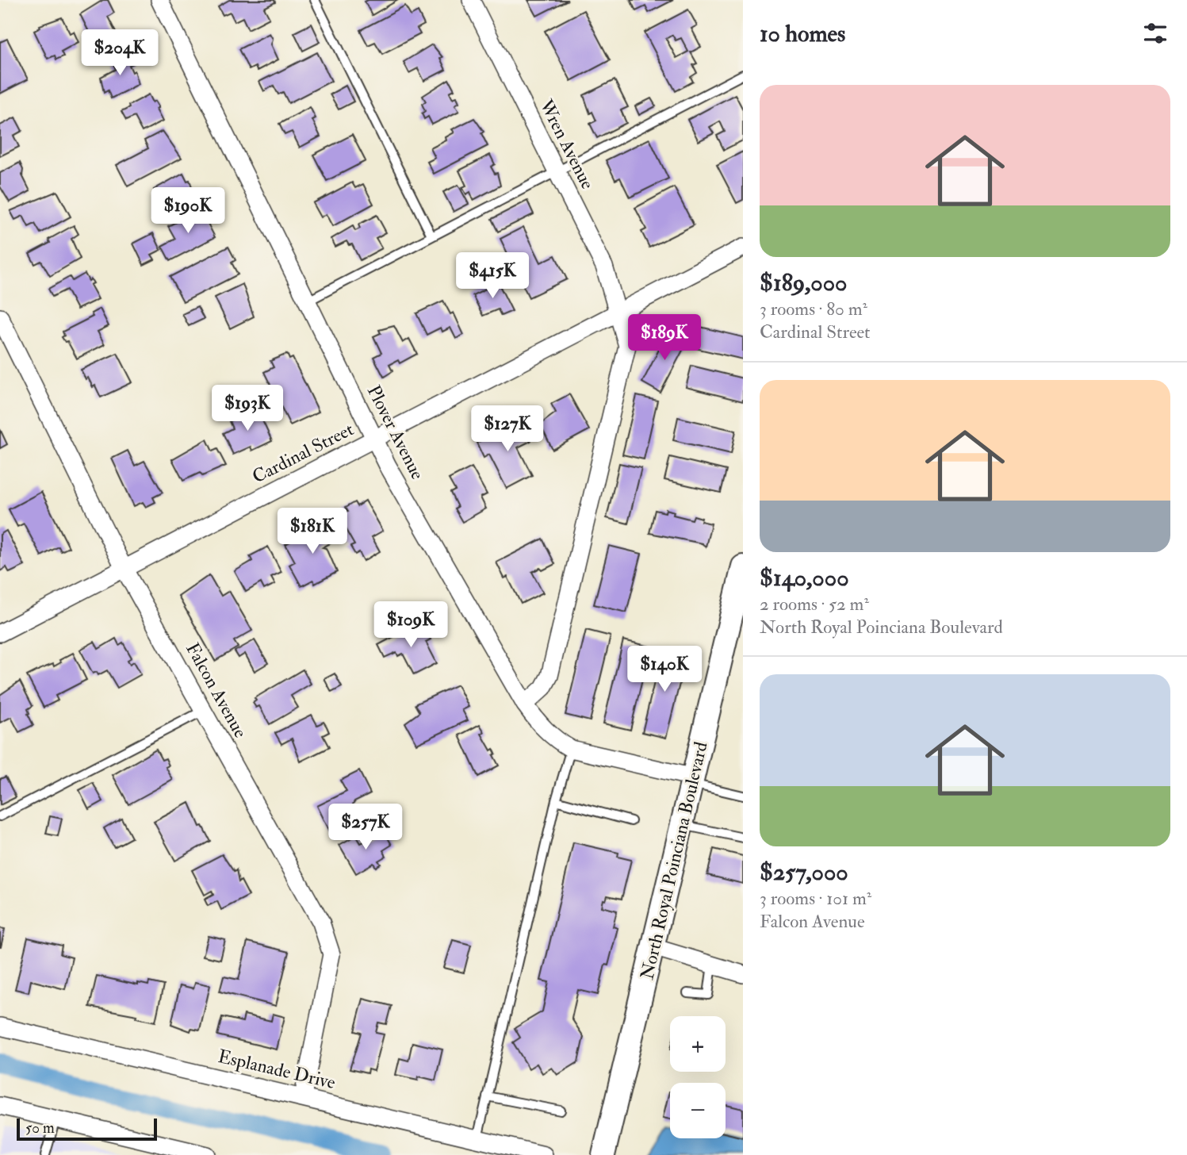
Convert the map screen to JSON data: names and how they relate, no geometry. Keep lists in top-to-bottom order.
{
  "streets": {
    "street": [
      "Wren Avenue",
      "Plover Avenue",
      "Cardinal Street",
      "Falcon Avenue",
      "North Royal Poinciana Boulevard",
      "Esplanade Drive"
    ]
  },
  "crossings": [
    ["Wren Avenue", "Plover Avenue"],
    ["Wren Avenue", "Cardinal Street"],
    ["Plover Avenue", "Cardinal Street"],
    ["Plover Avenue", "North Royal Poinciana Boulevard"],
    ["Cardinal Street", "Falcon Avenue"],
    ["Falcon Avenue", "Esplanade Drive"]
  ],
  "scale_bar": "50 m",
  "page": {
    "heading": "10 homes",
    "price": [
      "$204K",
      "$190K",
      "$415K",
      "$189K",
      "$193K",
      "$127K",
      "$181K",
      "$109K",
      "$140K",
      "$257K"
    ],
    "list": [
      {
        "name": "$189,000",
        "note": "3 rooms · 80 m² · Cardinal Street"
      },
      {
        "name": "$140,000",
        "note": "2 rooms · 52 m² · North Royal Poinciana Boulevard"
      },
      {
        "name": "$257,000",
        "note": "3 rooms · 101 m² · Falcon Avenue"
      }
    ],
    "map_buttons": ["+", "−"],
    "scale": "50 m"
  }
}
